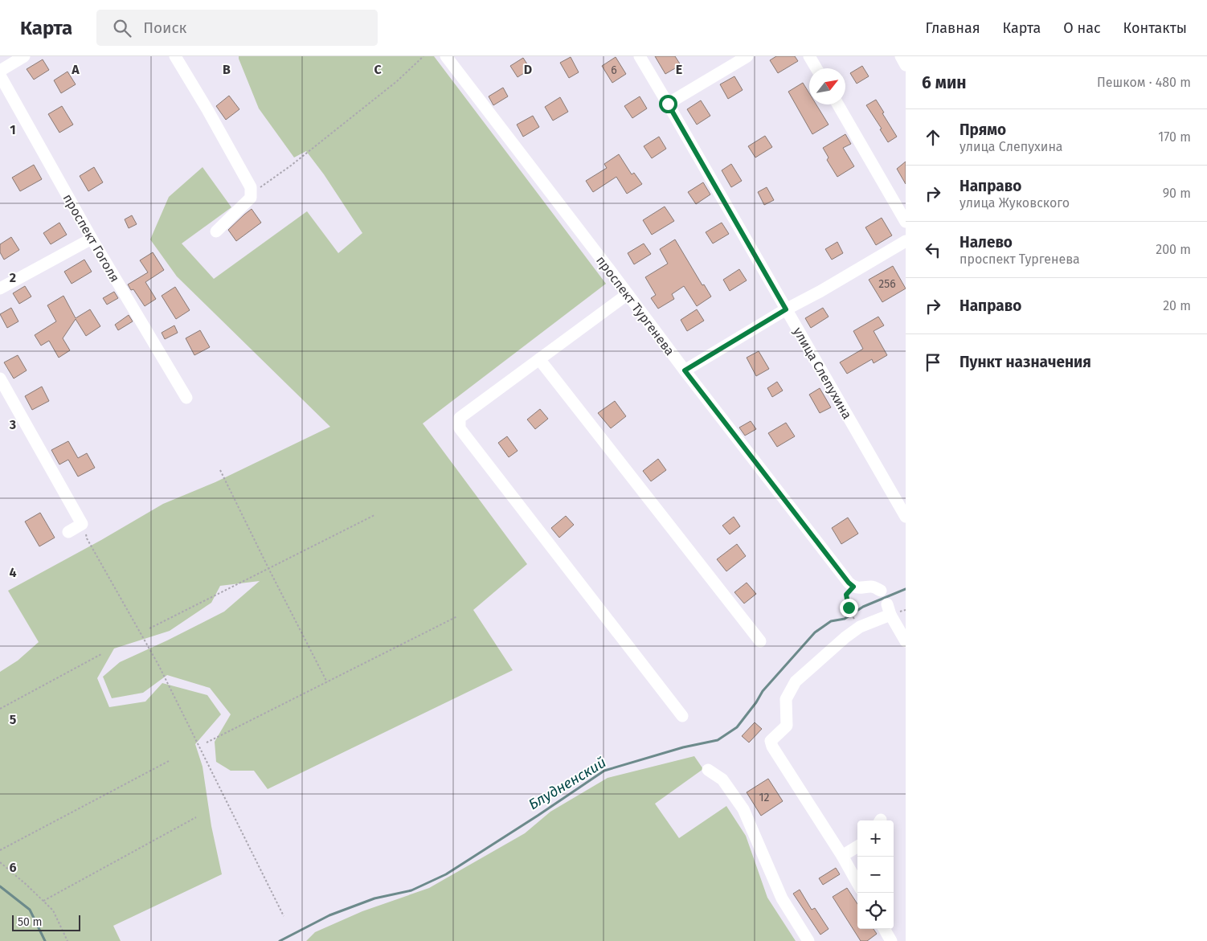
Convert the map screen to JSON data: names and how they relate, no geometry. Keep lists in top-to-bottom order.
{
  "streets": {
    "street": ["проспект Гоголя", "проспект Тургенева", "улица Слепухина"]
  },
  "water": ["Блудненский"],
  "house_numbers": ["6", "256", "12"],
  "scale_bar": "50 m",
  "north": "top right",
  "page": {
    "header": "Карта",
    "search": "Поиск",
    "nav": [
      "Главная",
      "Карта",
      "О нас",
      "Контакты"
    ],
    "heading": ["6 мин", "Пешком · 480 m"],
    "list": [
      ["Прямо", "улица Слепухина", "170 m"],
      ["Направо", "улица Жуковского", "90 m"],
      ["Налево", "проспект Тургенева", "200 m"],
      ["Направо", "20 m"],
      "Пункт назначения"
    ],
    "map_buttons": ["+", "−"],
    "scale": "50 m"
  },
  "grid": {
    "columns": [
      "A",
      "B",
      "C",
      "D",
      "E"
    ],
    "rows": [
      "1",
      "2",
      "3",
      "4",
      "5",
      "6"
    ]
  }
}
